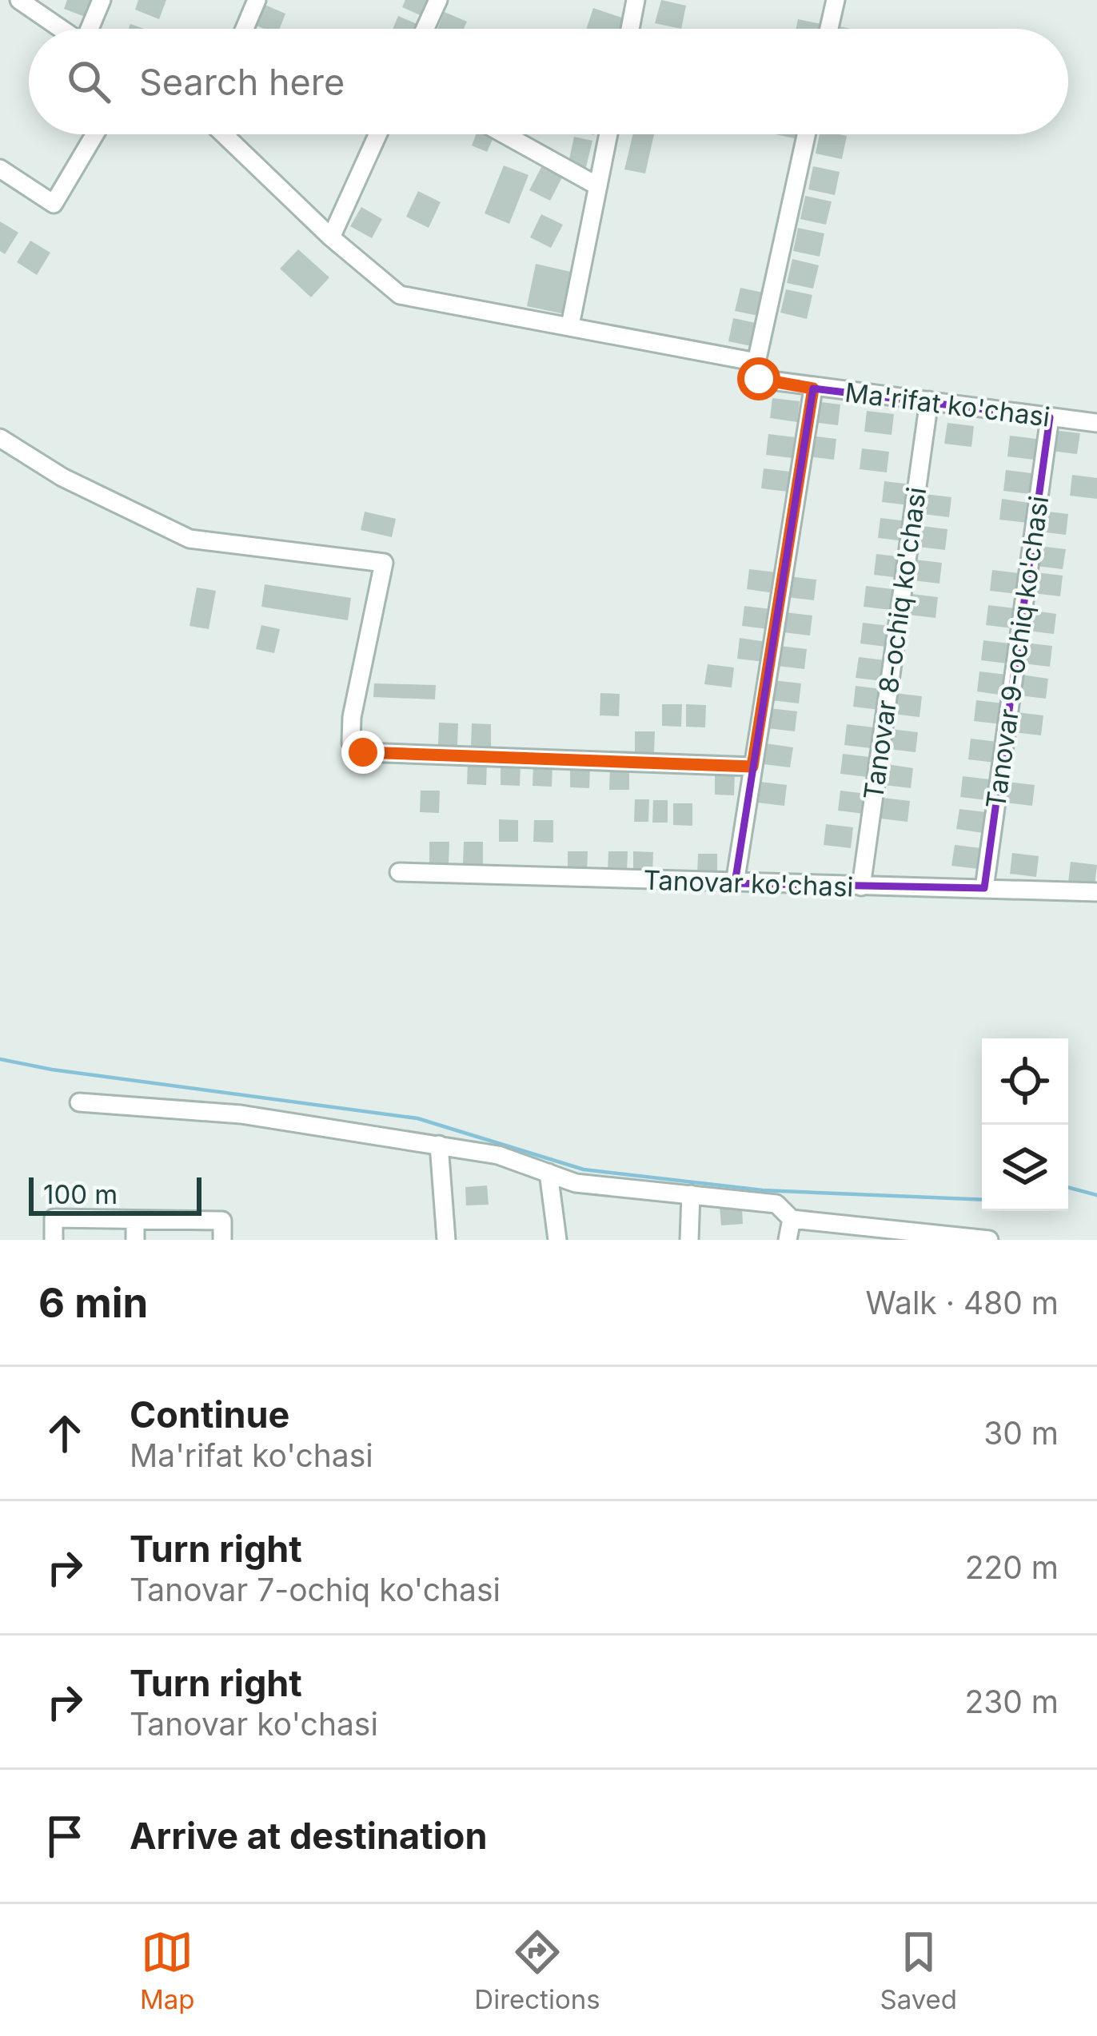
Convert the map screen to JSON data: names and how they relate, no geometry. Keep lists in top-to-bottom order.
{
  "streets": {
    "street": [
      "Ma'rifat ko'chasi",
      "Tanovar 8-ochiq ko'chasi",
      "Tanovar 9-ochiq ko'chasi",
      "Tanovar ko'chasi"
    ]
  },
  "crossings": [
    ["Ma'rifat ko'chasi", "Tanovar 8-ochiq ko'chasi"],
    ["Ma'rifat ko'chasi", "Tanovar 9-ochiq ko'chasi"],
    ["Tanovar 8-ochiq ko'chasi", "Tanovar ko'chasi"],
    ["Tanovar 9-ochiq ko'chasi", "Tanovar ko'chasi"]
  ],
  "scale_bar": "100 m",
  "page": {
    "search": "Search here",
    "scale": "100 m",
    "heading": ["6 min", "Walk · 480 m"],
    "list": [
      ["Continue", "Ma'rifat ko'chasi", "30 m"],
      ["Turn right", "Tanovar 7-ochiq ko'chasi", "220 m"],
      ["Turn right", "Tanovar ko'chasi", "230 m"],
      "Arrive at destination"
    ],
    "nav": ["Map", "Directions", "Saved"]
  }
}
